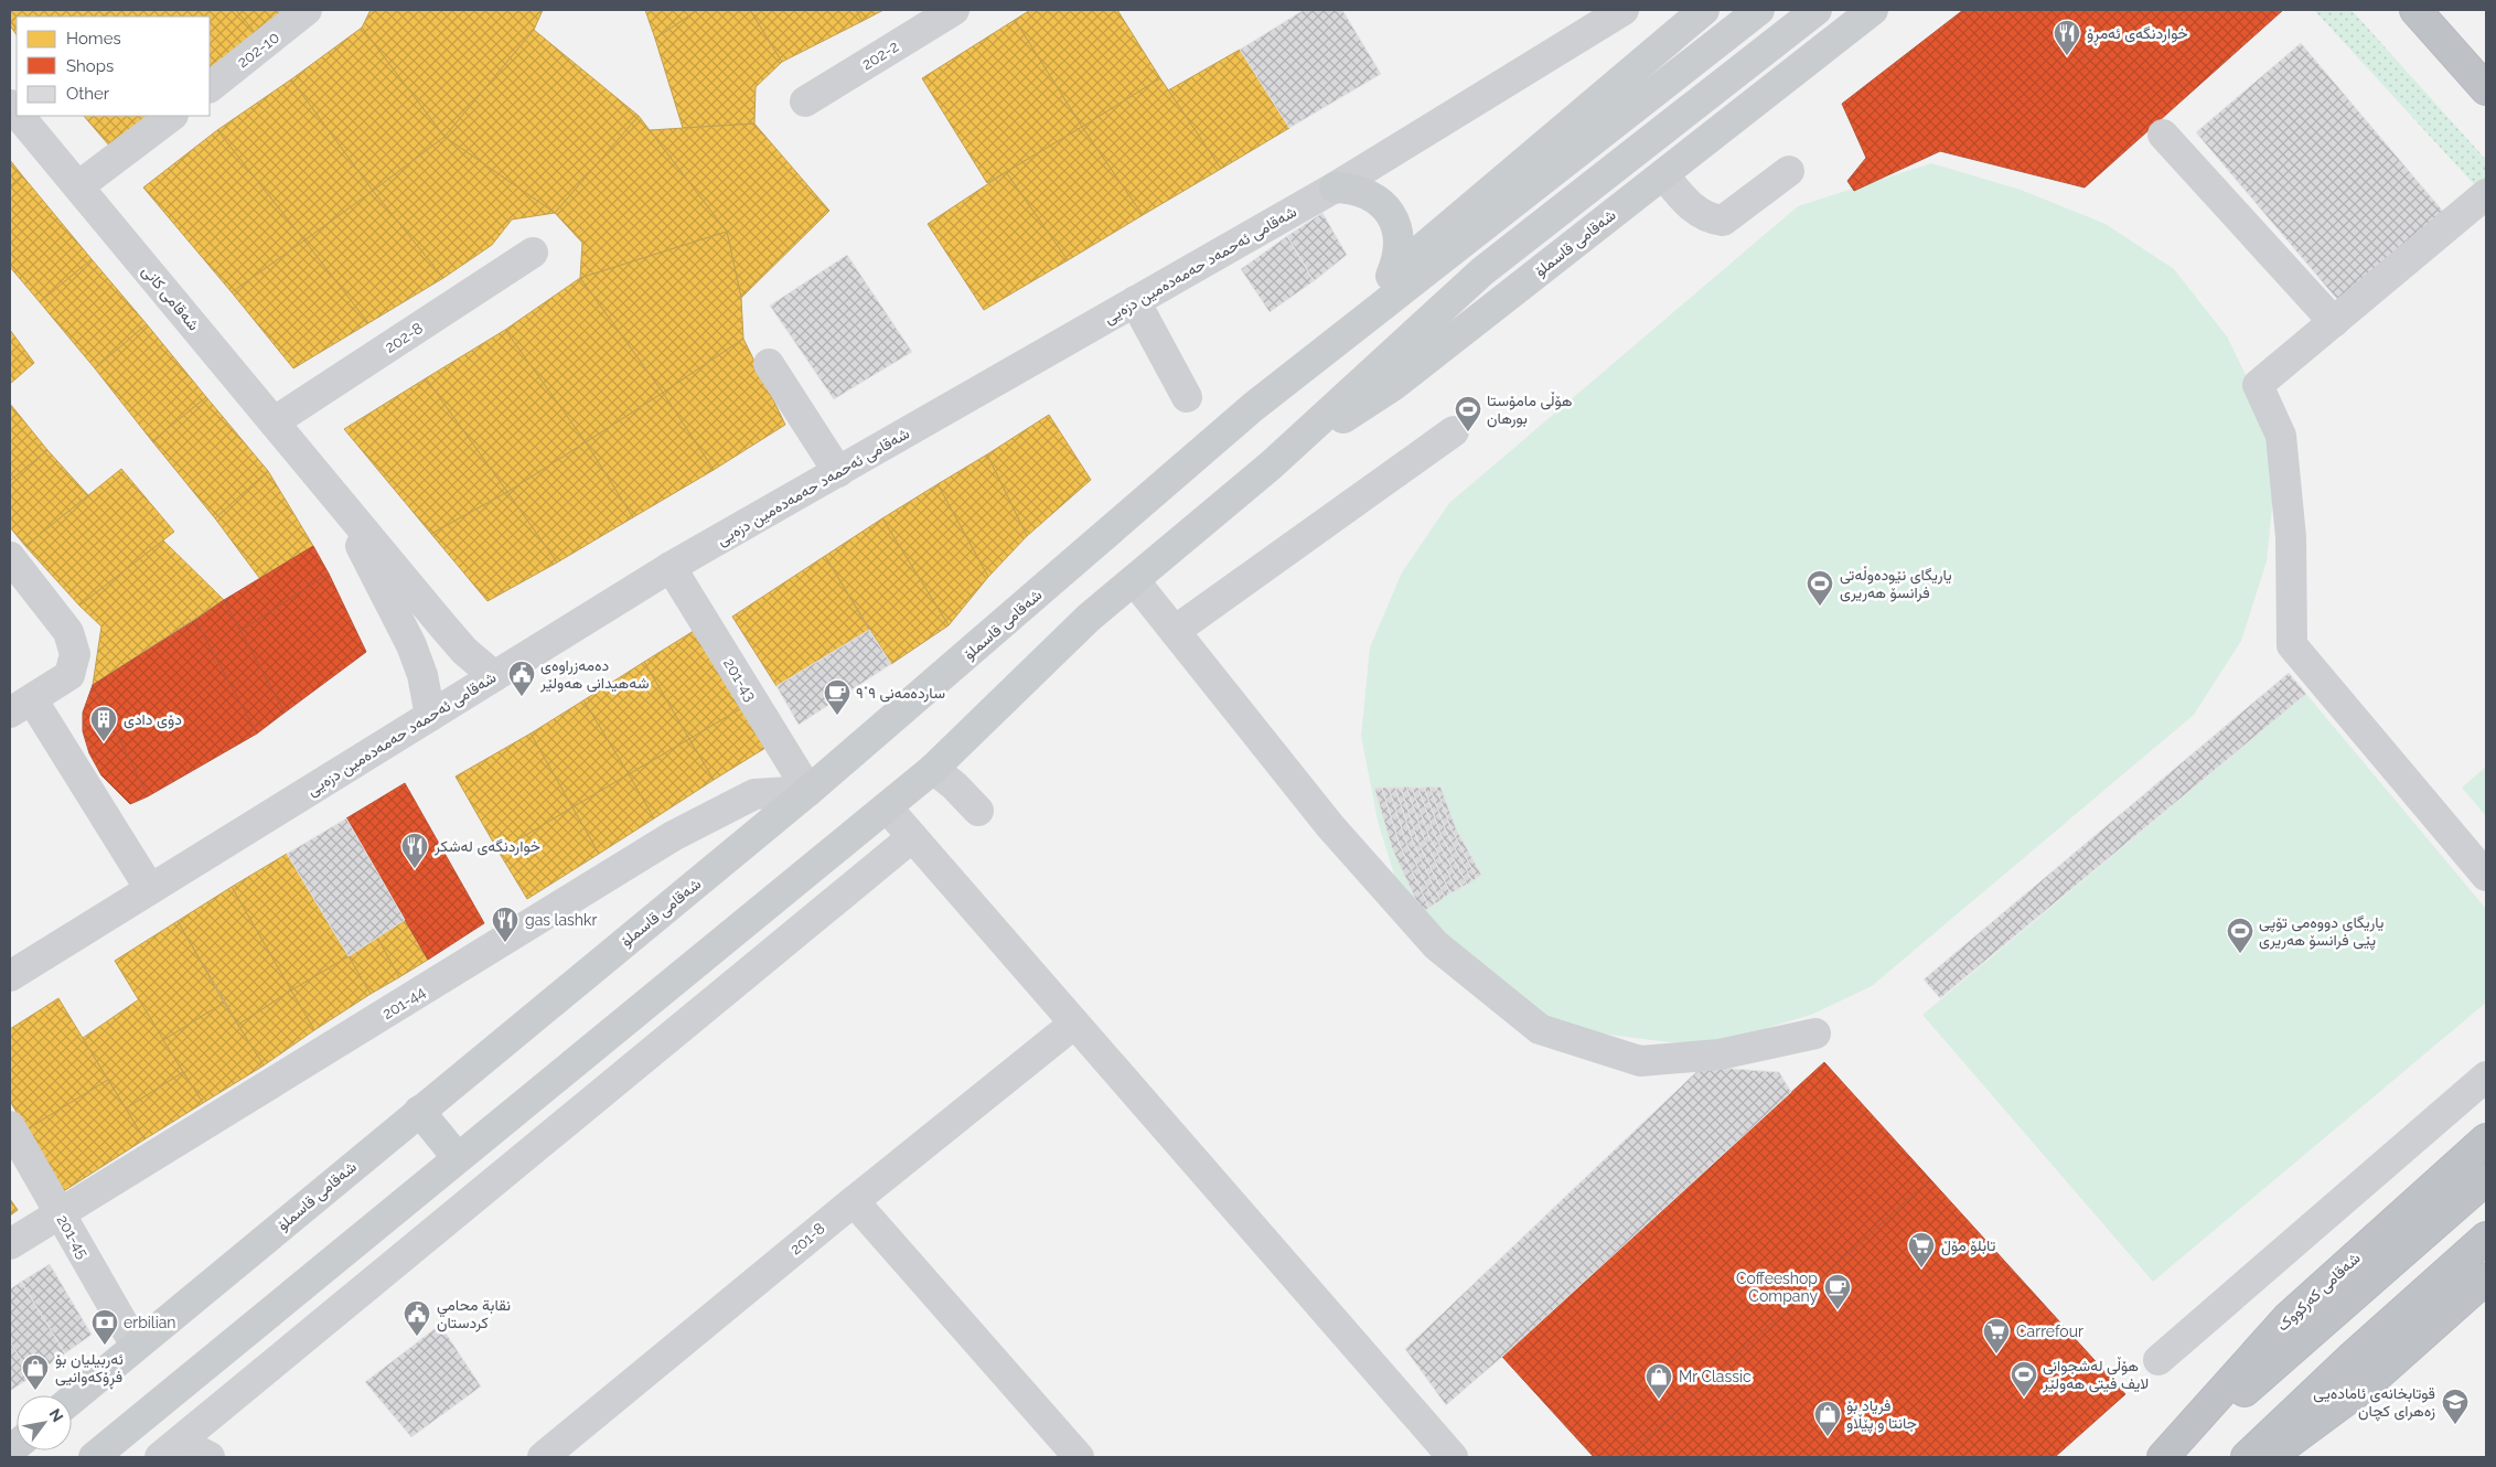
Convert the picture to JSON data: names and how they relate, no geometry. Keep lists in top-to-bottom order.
{
  "streets": {
    "highway": ["شەقامی کەرکووک"],
    "main road": ["شەقامی قاسملۆ"],
    "street": [
      "202-10",
      "202-2",
      "شەقامی ئەحمەد حەمەدەمین دزەیی",
      "شەقامی کانی",
      "202-8",
      "201-43",
      "201-44",
      "201-45",
      "201-8"
    ]
  },
  "crossings": [
    ["شەقامی قاسملۆ", "201-43"],
    ["شەقامی قاسملۆ", "201-44"],
    ["شەقامی قاسملۆ", "201-45"],
    ["شەقامی ئەحمەد حەمەدەمین دزەیی", "شەقامی کانی"],
    ["شەقامی ئەحمەد حەمەدەمین دزەیی", "201-43"],
    ["شەقامی کانی", "202-8"],
    ["201-43", "201-44"],
    ["201-44", "201-45"]
  ],
  "places": {
    "restaurant": ["خواردنگەی ئەمڕۆ", "خواردنگەی لەشکر", "gas lashkr"],
    "sports": [
      "هۆڵی مامۆستا بورهان",
      "یاریگای نێودەوڵەتی فرانسۆ هەریری",
      "یاریگای دووەمی تۆپی پێی فرانسۆ هەریری",
      "هۆڵی لەشجوانی لایف فیتی هەولێر"
    ],
    "public building": ["دەمەزراوەی شەهیدانی هەولێر", "نقابة محامي كردستان"],
    "cafe": ["ساردەمەنی ٩*٩", "Coffeeshop Company"],
    "building": ["دۆى دادى"],
    "supermarket": ["تابلۆ مۆڵ", "Carrefour"],
    "bank": ["erbilian"],
    "shop": ["ئەربیلیان بۆ فڕۆکەوانیی", "Mr Classic", "فریاد بۆ جانتا و پێڵاو"],
    "school or university": ["قوتابخانەی ئامادەیی زەهرای کچان"]
  },
  "legend": ["Homes", "Shops", "Other"],
  "north": "top right"
}
